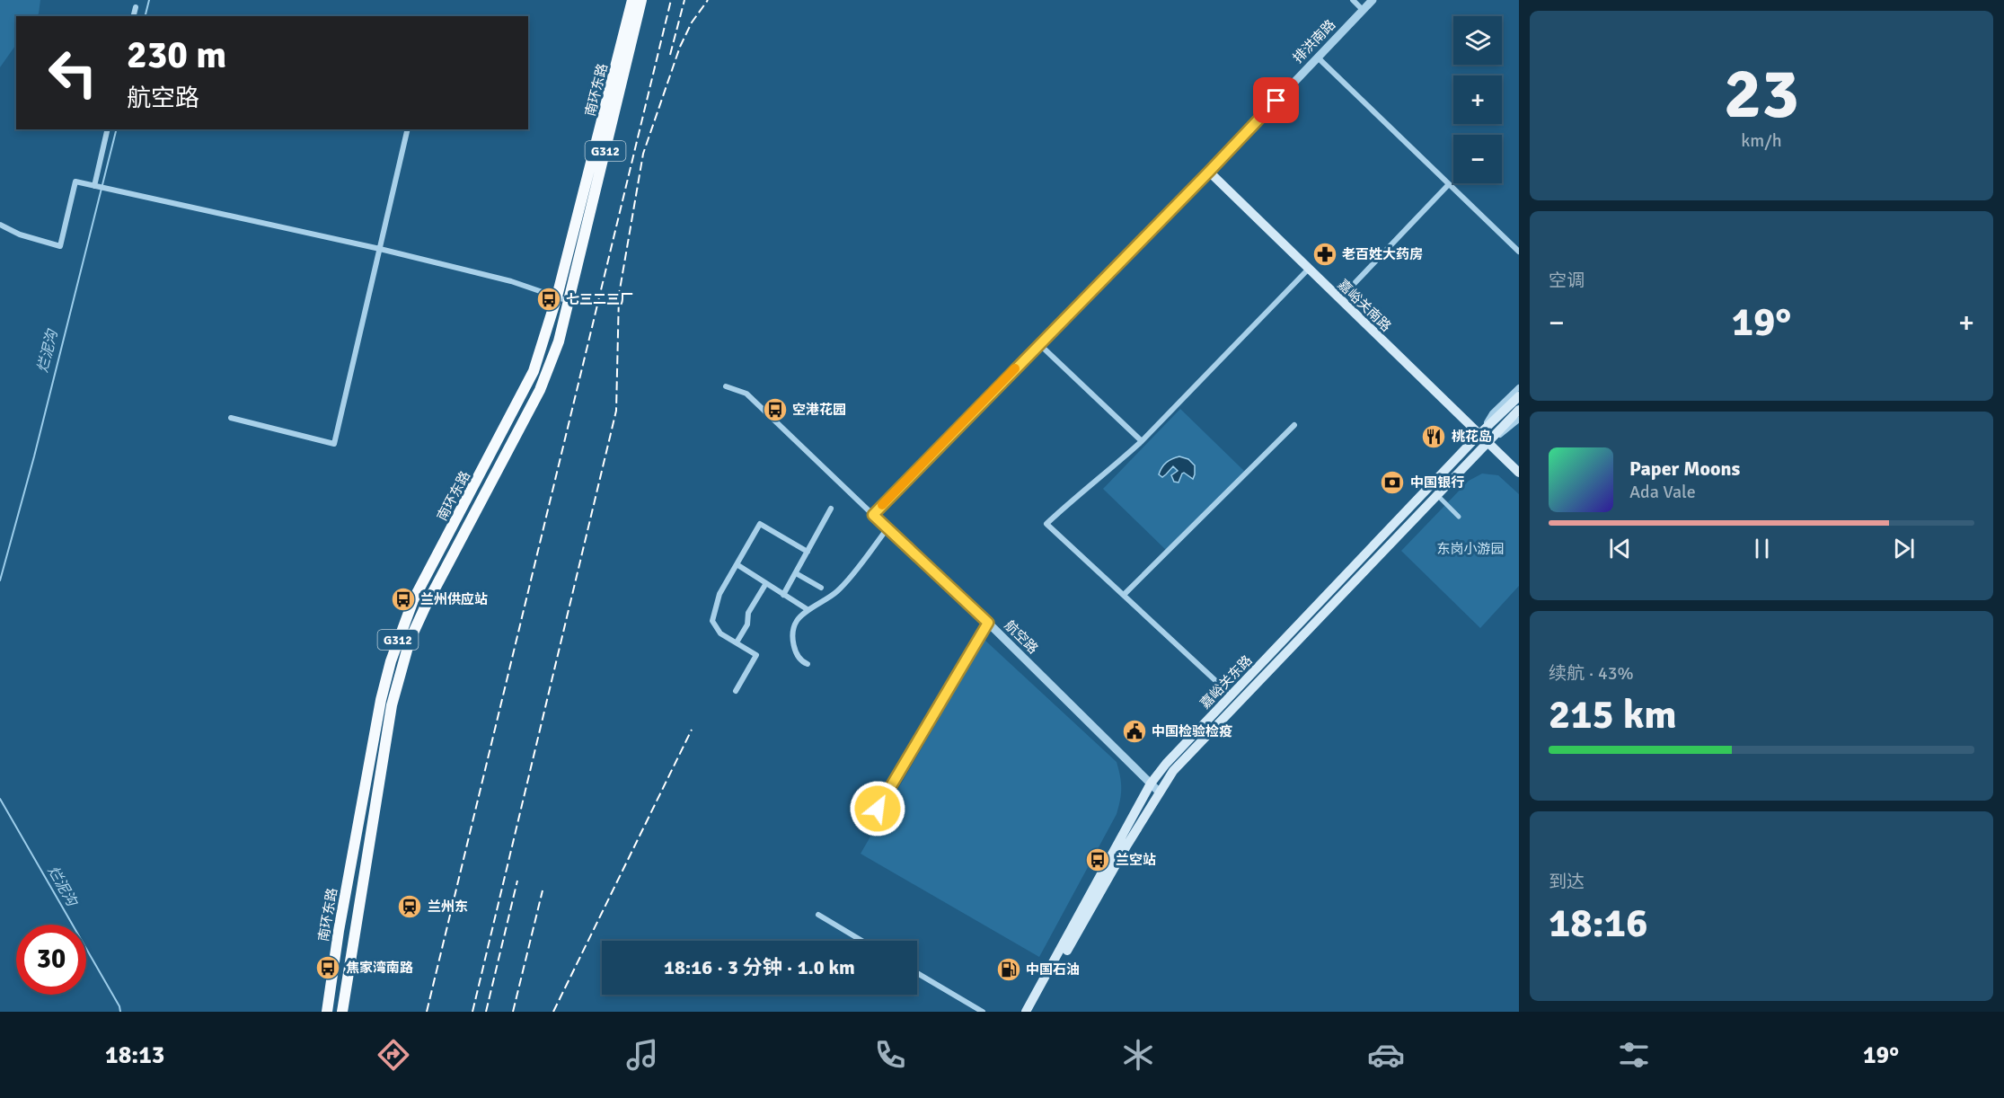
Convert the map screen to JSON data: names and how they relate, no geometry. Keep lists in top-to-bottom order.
{
  "streets": {
    "highway": ["南环东路", "G312"],
    "main road": ["嘉峪关南路", "嘉峪关东路"],
    "street": ["排洪南路", "航空路"]
  },
  "crossings": [
    ["排洪南路", "嘉峪关南路"],
    ["排洪南路", "航空路"],
    ["嘉峪关南路", "嘉峪关东路"],
    ["航空路", "嘉峪关东路"]
  ],
  "water": ["烂泥沟"],
  "parks": ["东岗小游园"],
  "places": {
    "pharmacy": ["老百姓大药房"],
    "bus stop": [
      "七三二三厂",
      "空港花园",
      "兰州供应站",
      "兰空站",
      "焦家湾南路"
    ],
    "restaurant": ["桃花岛"],
    "bank": ["中国银行"],
    "public building": ["中国检验检疫"],
    "station": ["兰州东"],
    "fuel station": ["中国石油"]
  },
  "page": {
    "tile": [
      ["23", "km/h"],
      "空调",
      ["续航 · 43%", "215 km"],
      ["到达", "18:16"]
    ],
    "map_buttons": ["+", "−"],
    "turn": ["230 m", "航空路"],
    "heat": ["−", "19°", "+"],
    "song": ["Paper Moons", "Ada Vale"],
    "limit": "30",
    "trip": "18:16 · 3 分钟 · 1.0 km",
    "tabs": ["18:13", "19°"]
  }
}
